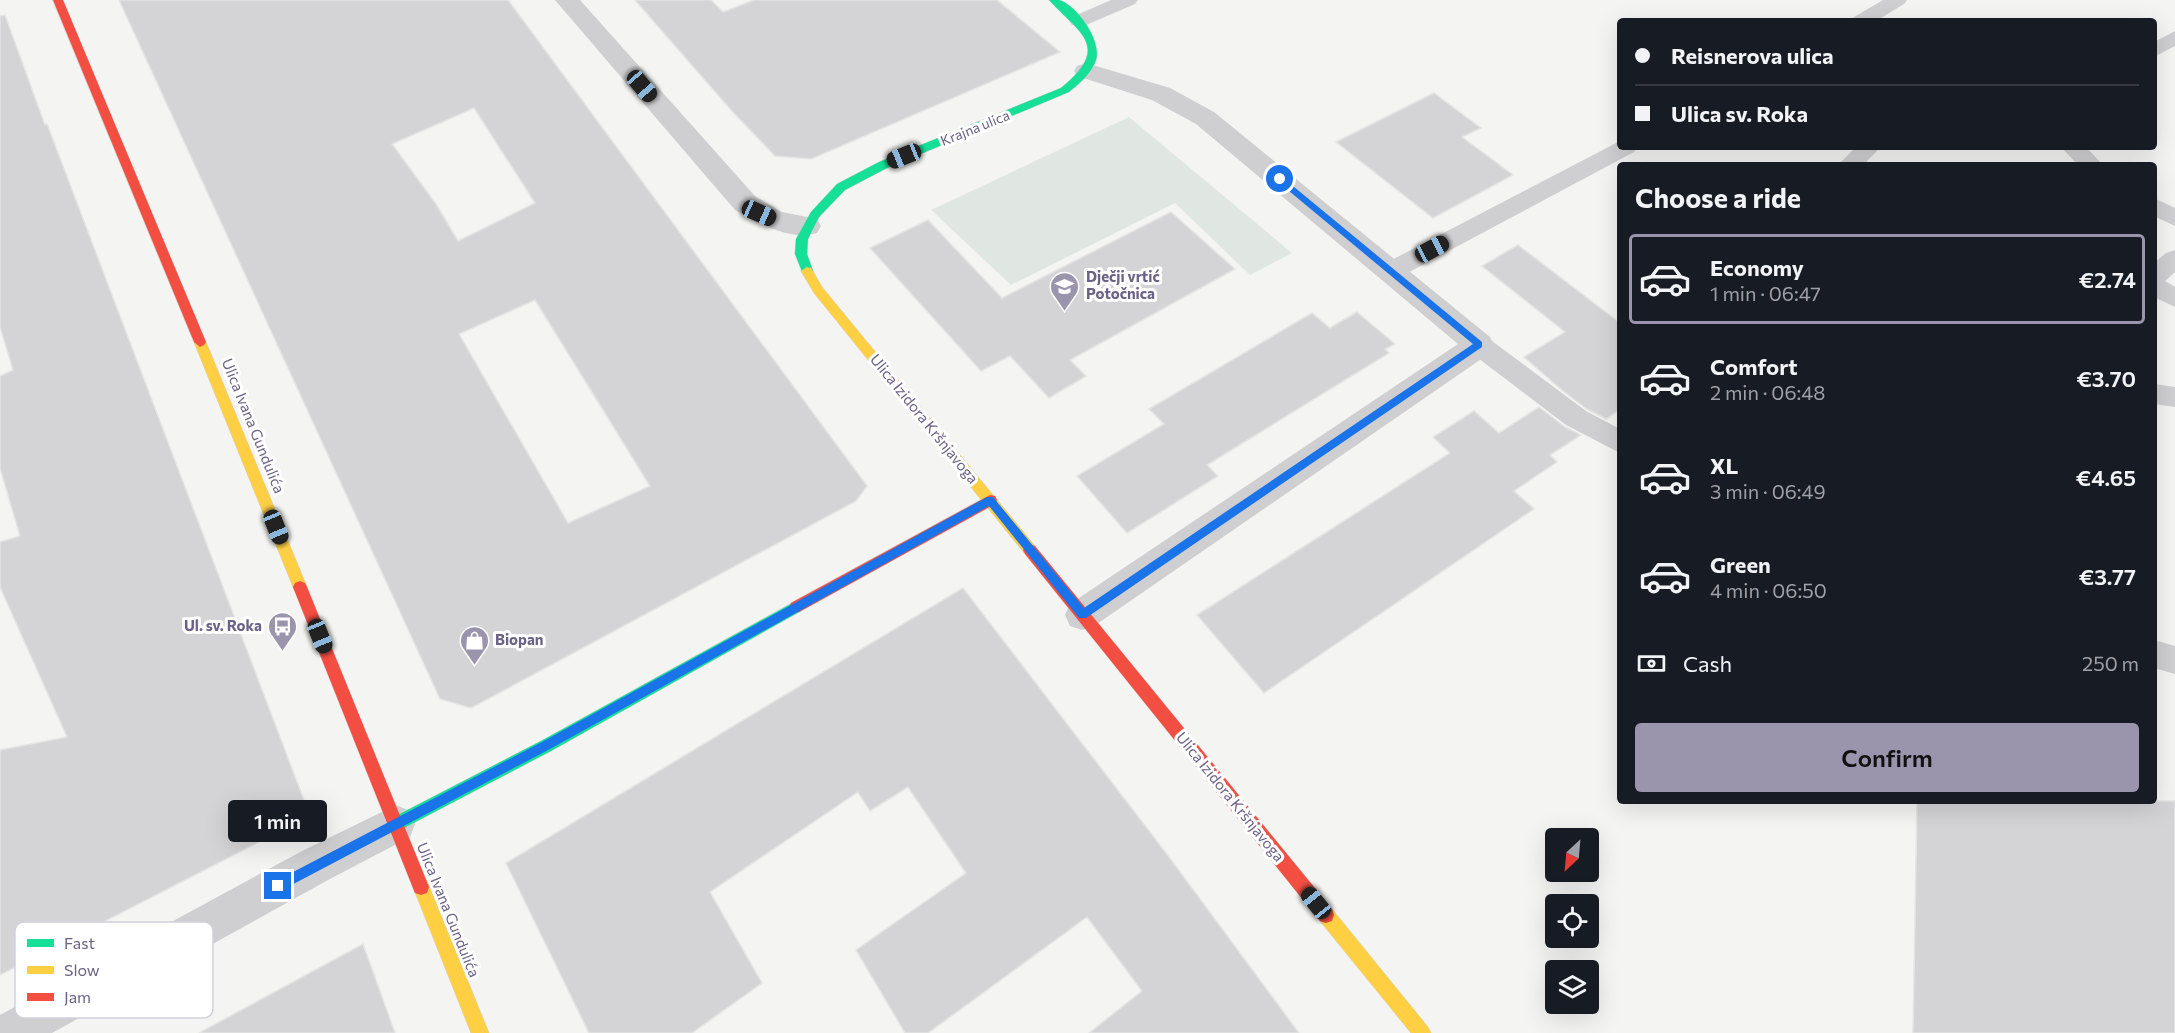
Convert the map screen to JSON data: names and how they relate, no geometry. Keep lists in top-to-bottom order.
{
  "streets": {
    "street": ["Krajna ulica", "Ulica Izidora Kršnjavoga", "Ulica Ivana Gundulića"]
  },
  "crossings": [
    ["Krajna ulica", "Ulica Izidora Kršnjavoga"]
  ],
  "places": {
    "school or university": ["Dječji vrtić Potočnica"],
    "bus stop": ["Ul. sv. Roka"],
    "shop": ["Biopan"]
  },
  "legend": ["Fast", "Slow", "Jam"],
  "north": "bottom left",
  "page": {
    "banner": ["Reisnerova ulica", "Ulica sv. Roka"],
    "heading": "Choose a ride",
    "list": [
      {
        "name": "Economy",
        "note": "1 min · 06:47",
        "value": "€2.74"
      },
      {
        "name": "Comfort",
        "note": "2 min · 06:48",
        "value": "€3.70"
      },
      {
        "name": "XL",
        "note": "3 min · 06:49",
        "value": "€4.65"
      },
      {
        "name": "Green",
        "note": "4 min · 06:50",
        "value": "€3.77"
      }
    ],
    "pay": ["Cash", "250 m"],
    "buttons": "Confirm",
    "bubble": "1 min"
  }
}
